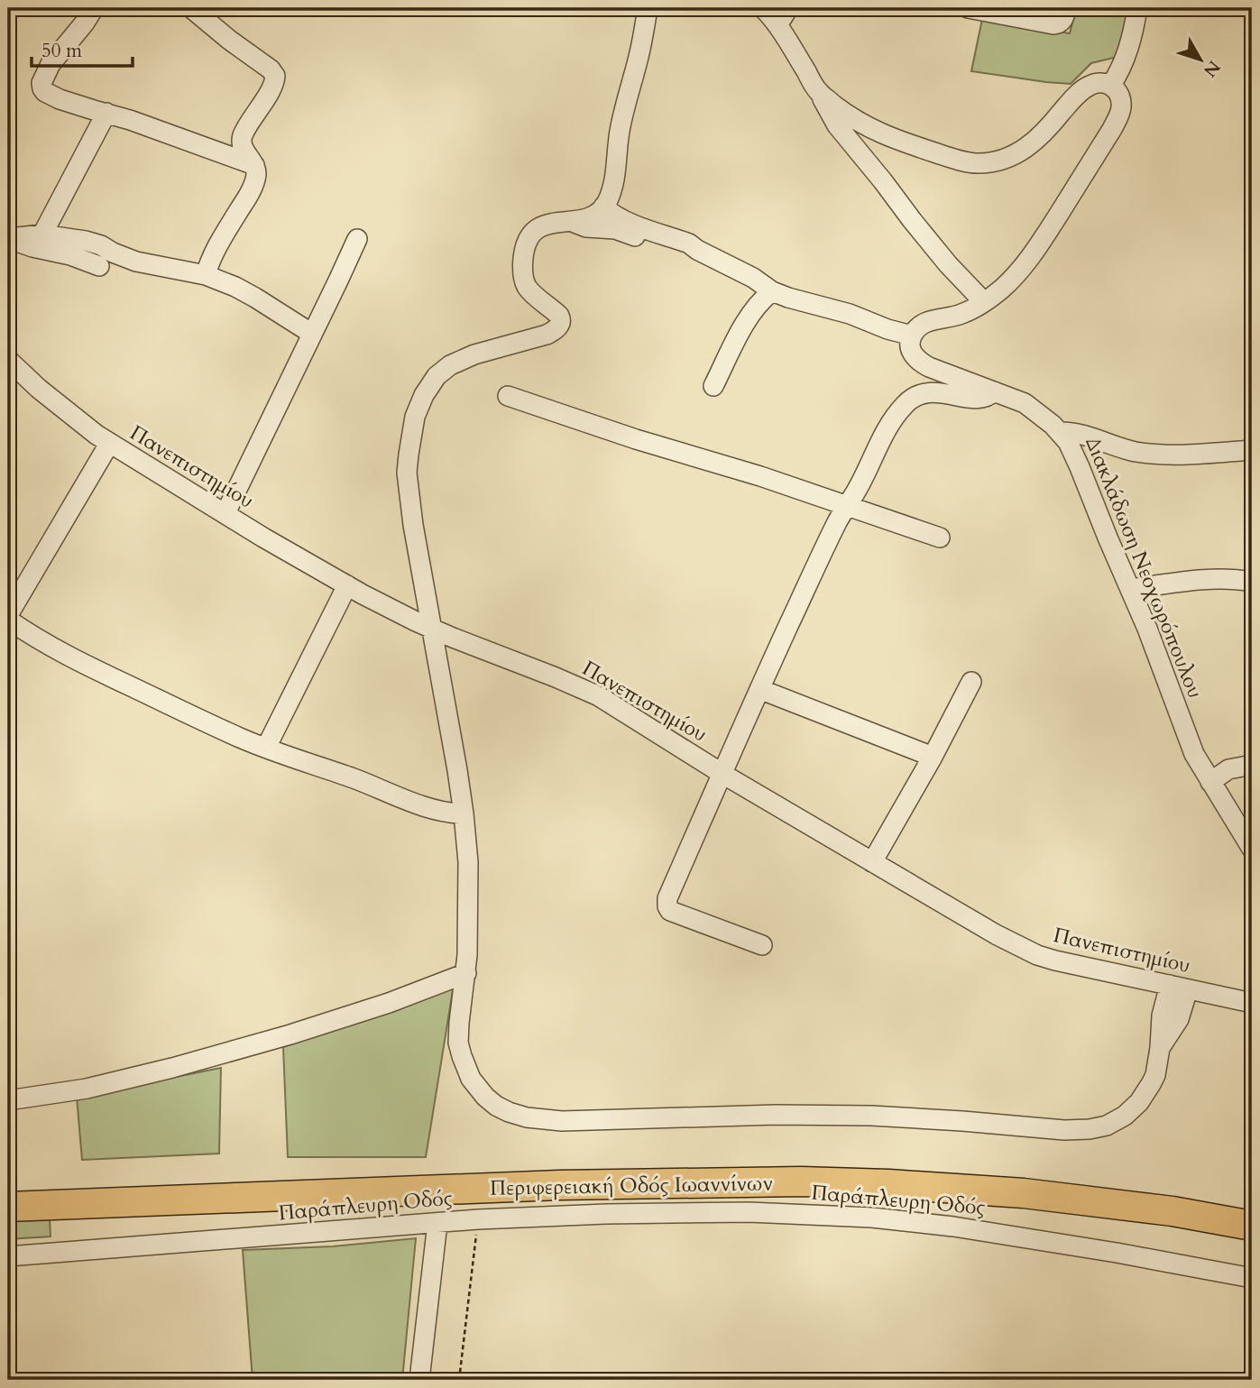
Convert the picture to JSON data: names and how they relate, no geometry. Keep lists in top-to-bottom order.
{
  "streets": {
    "highway": ["Περιφερειακή Οδός Ιωαννίνων"],
    "street": ["Πανεπιστημίου", "Διακλάδωση Νεοχωρόπουλου", "Παράπλευρη Οδός"]
  },
  "scale_bar": "50 m",
  "north": "bottom right"
}
